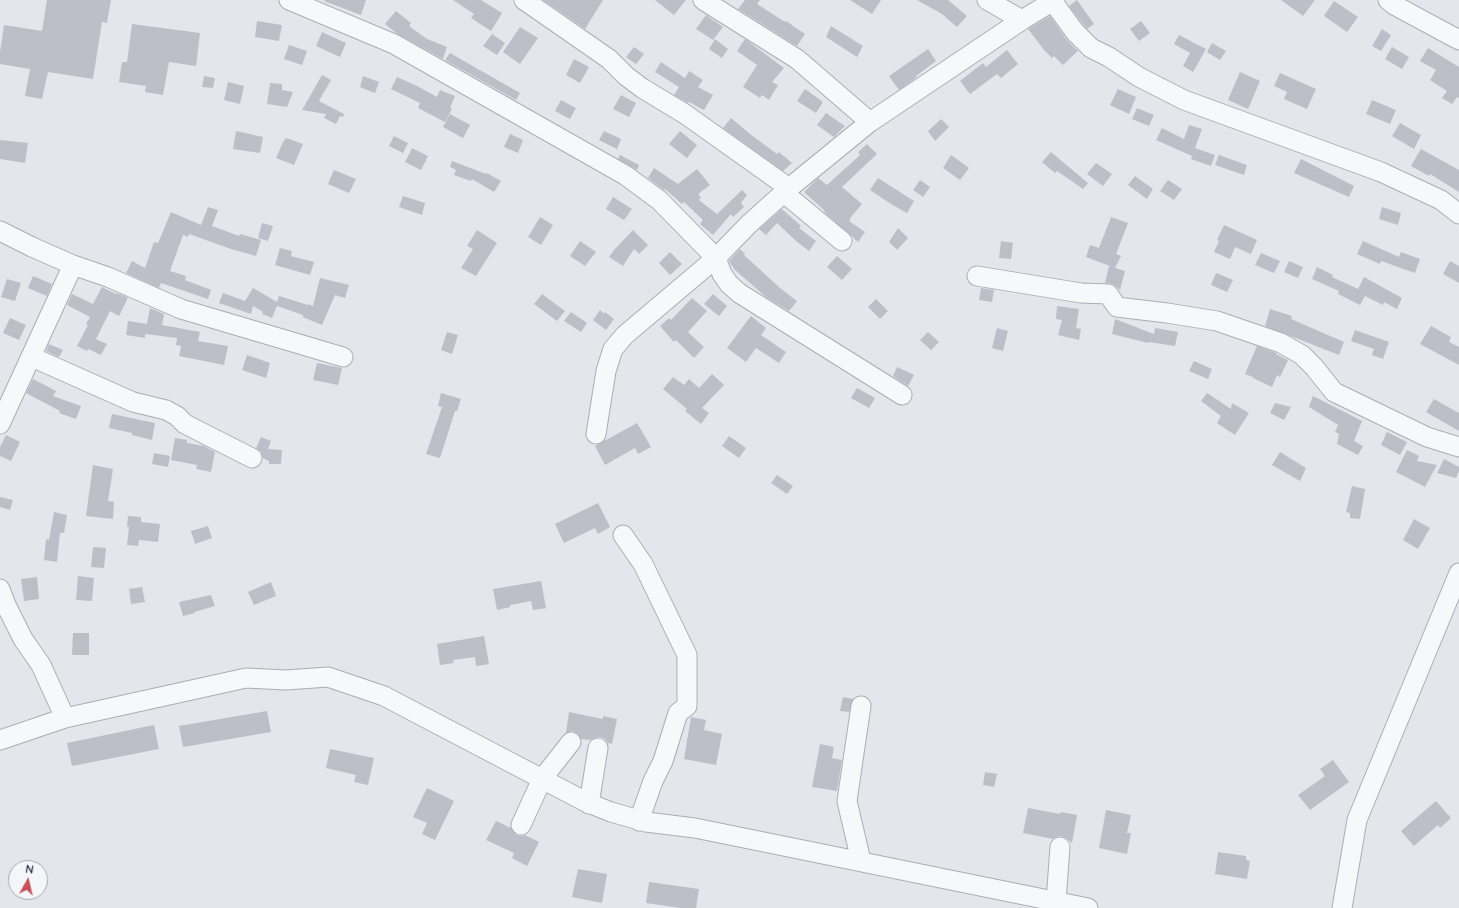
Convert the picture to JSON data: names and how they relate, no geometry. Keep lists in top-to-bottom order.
{
  "north": "top"
}
